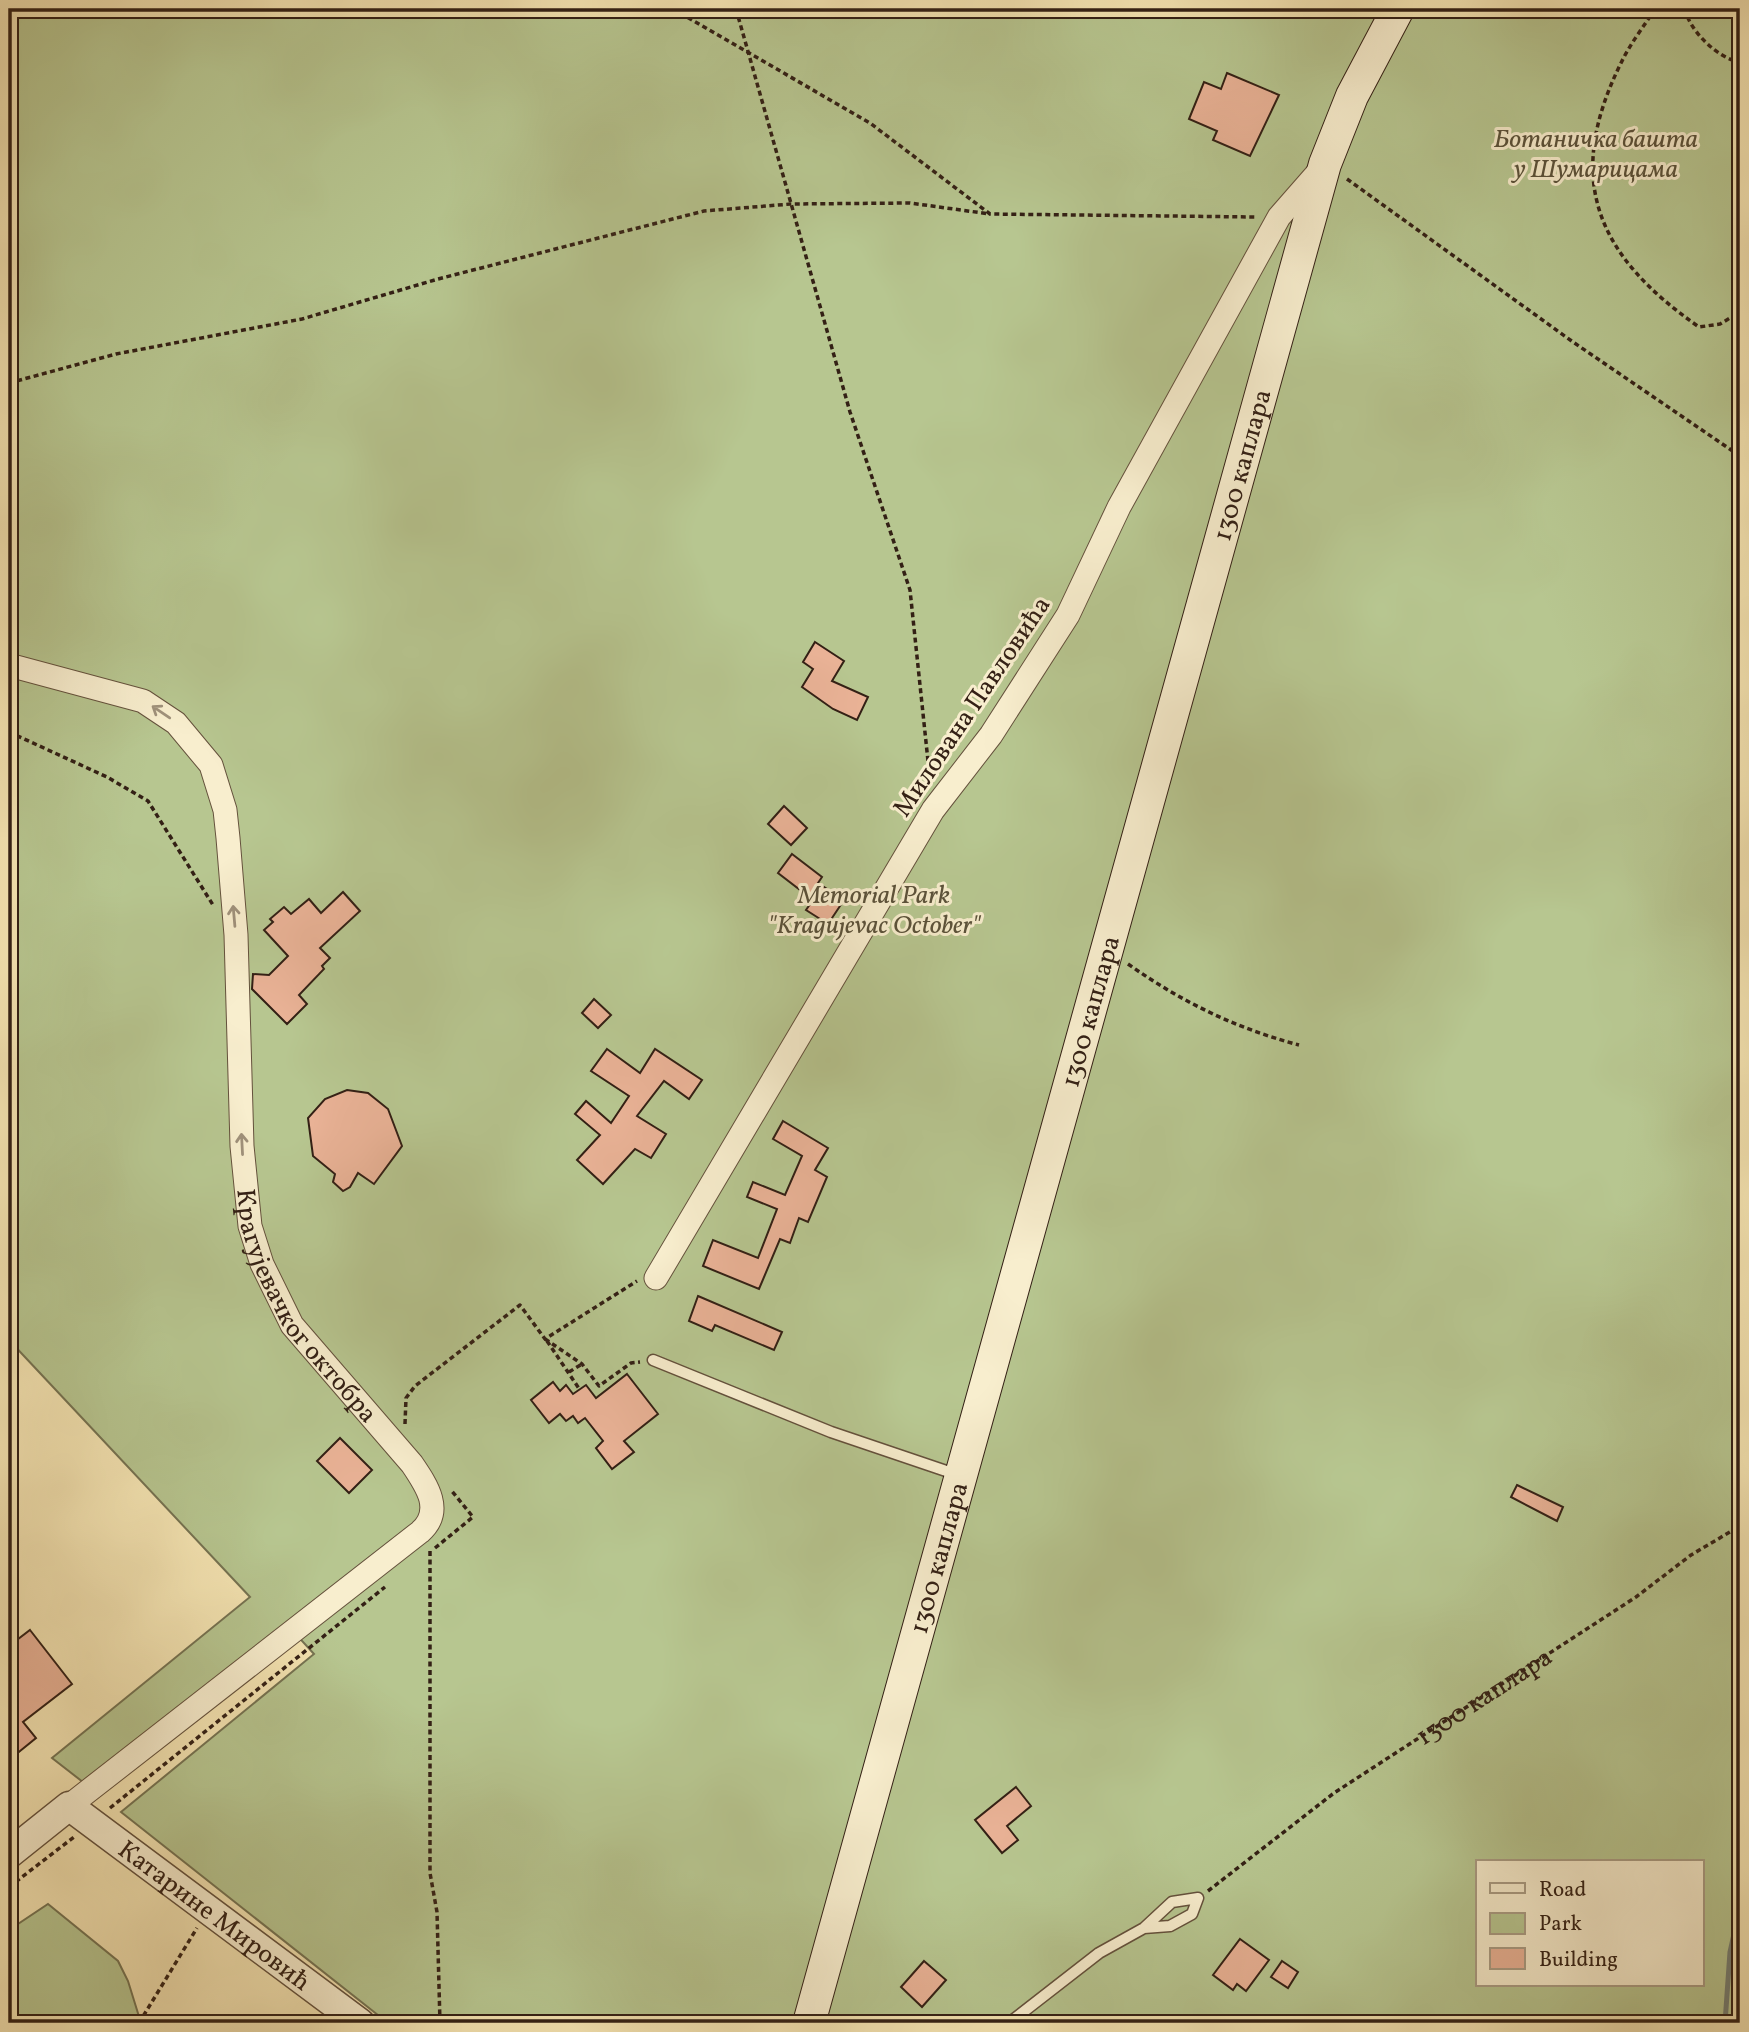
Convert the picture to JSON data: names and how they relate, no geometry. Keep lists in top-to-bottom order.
{
  "streets": {
    "main road": ["1300 каплара"],
    "street": ["Милована Павловића", "Крагујевачког октобра", "Катарине Мировић"]
  },
  "crossings": [
    ["1300 каплара", "Милована Павловића"],
    ["Крагујевачког октобра", "Катарине Мировић"]
  ],
  "parks": ["Ботаничка башта у Шумарицама", "Memorial Park \"Kragujevac October\""],
  "legend": ["Road", "Park", "Building"]
}
